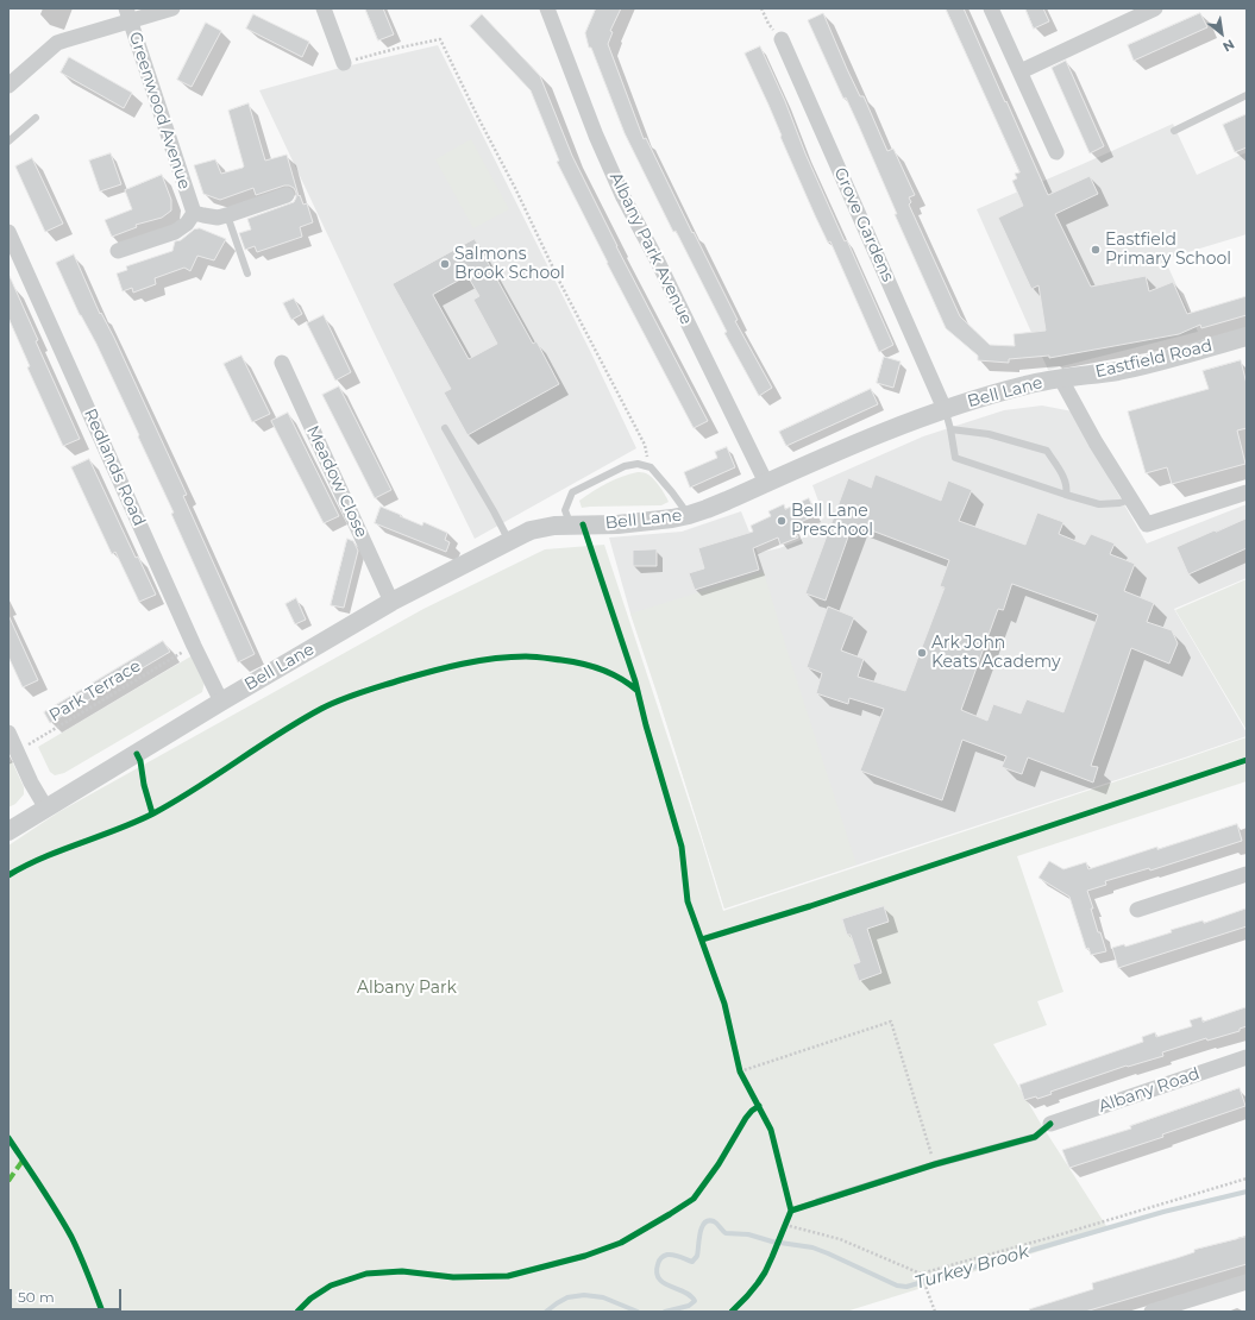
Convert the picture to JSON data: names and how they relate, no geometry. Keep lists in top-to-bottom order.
{
  "streets": {
    "street": [
      "Greenwood Avenue",
      "Grove Gardens",
      "Albany Park Avenue",
      "Eastfield Road",
      "Bell Lane",
      "Redlands Road",
      "Meadow Close",
      "Albany Road"
    ],
    "path": ["Park Terrace"]
  },
  "crossings": [
    ["Grove Gardens", "Bell Lane"],
    ["Albany Park Avenue", "Bell Lane"],
    ["Eastfield Road", "Bell Lane"],
    ["Bell Lane", "Redlands Road"],
    ["Bell Lane", "Meadow Close"],
    ["Redlands Road", "Park Terrace"]
  ],
  "water": ["Turkey Brook"],
  "parks": ["Albany Park"],
  "places": [
    "Eastfield Primary School",
    "Salmons Brook School",
    "Bell Lane Preschool",
    "Ark John Keats Academy"
  ],
  "scale_bar": "50 m",
  "north": "bottom right"
}
